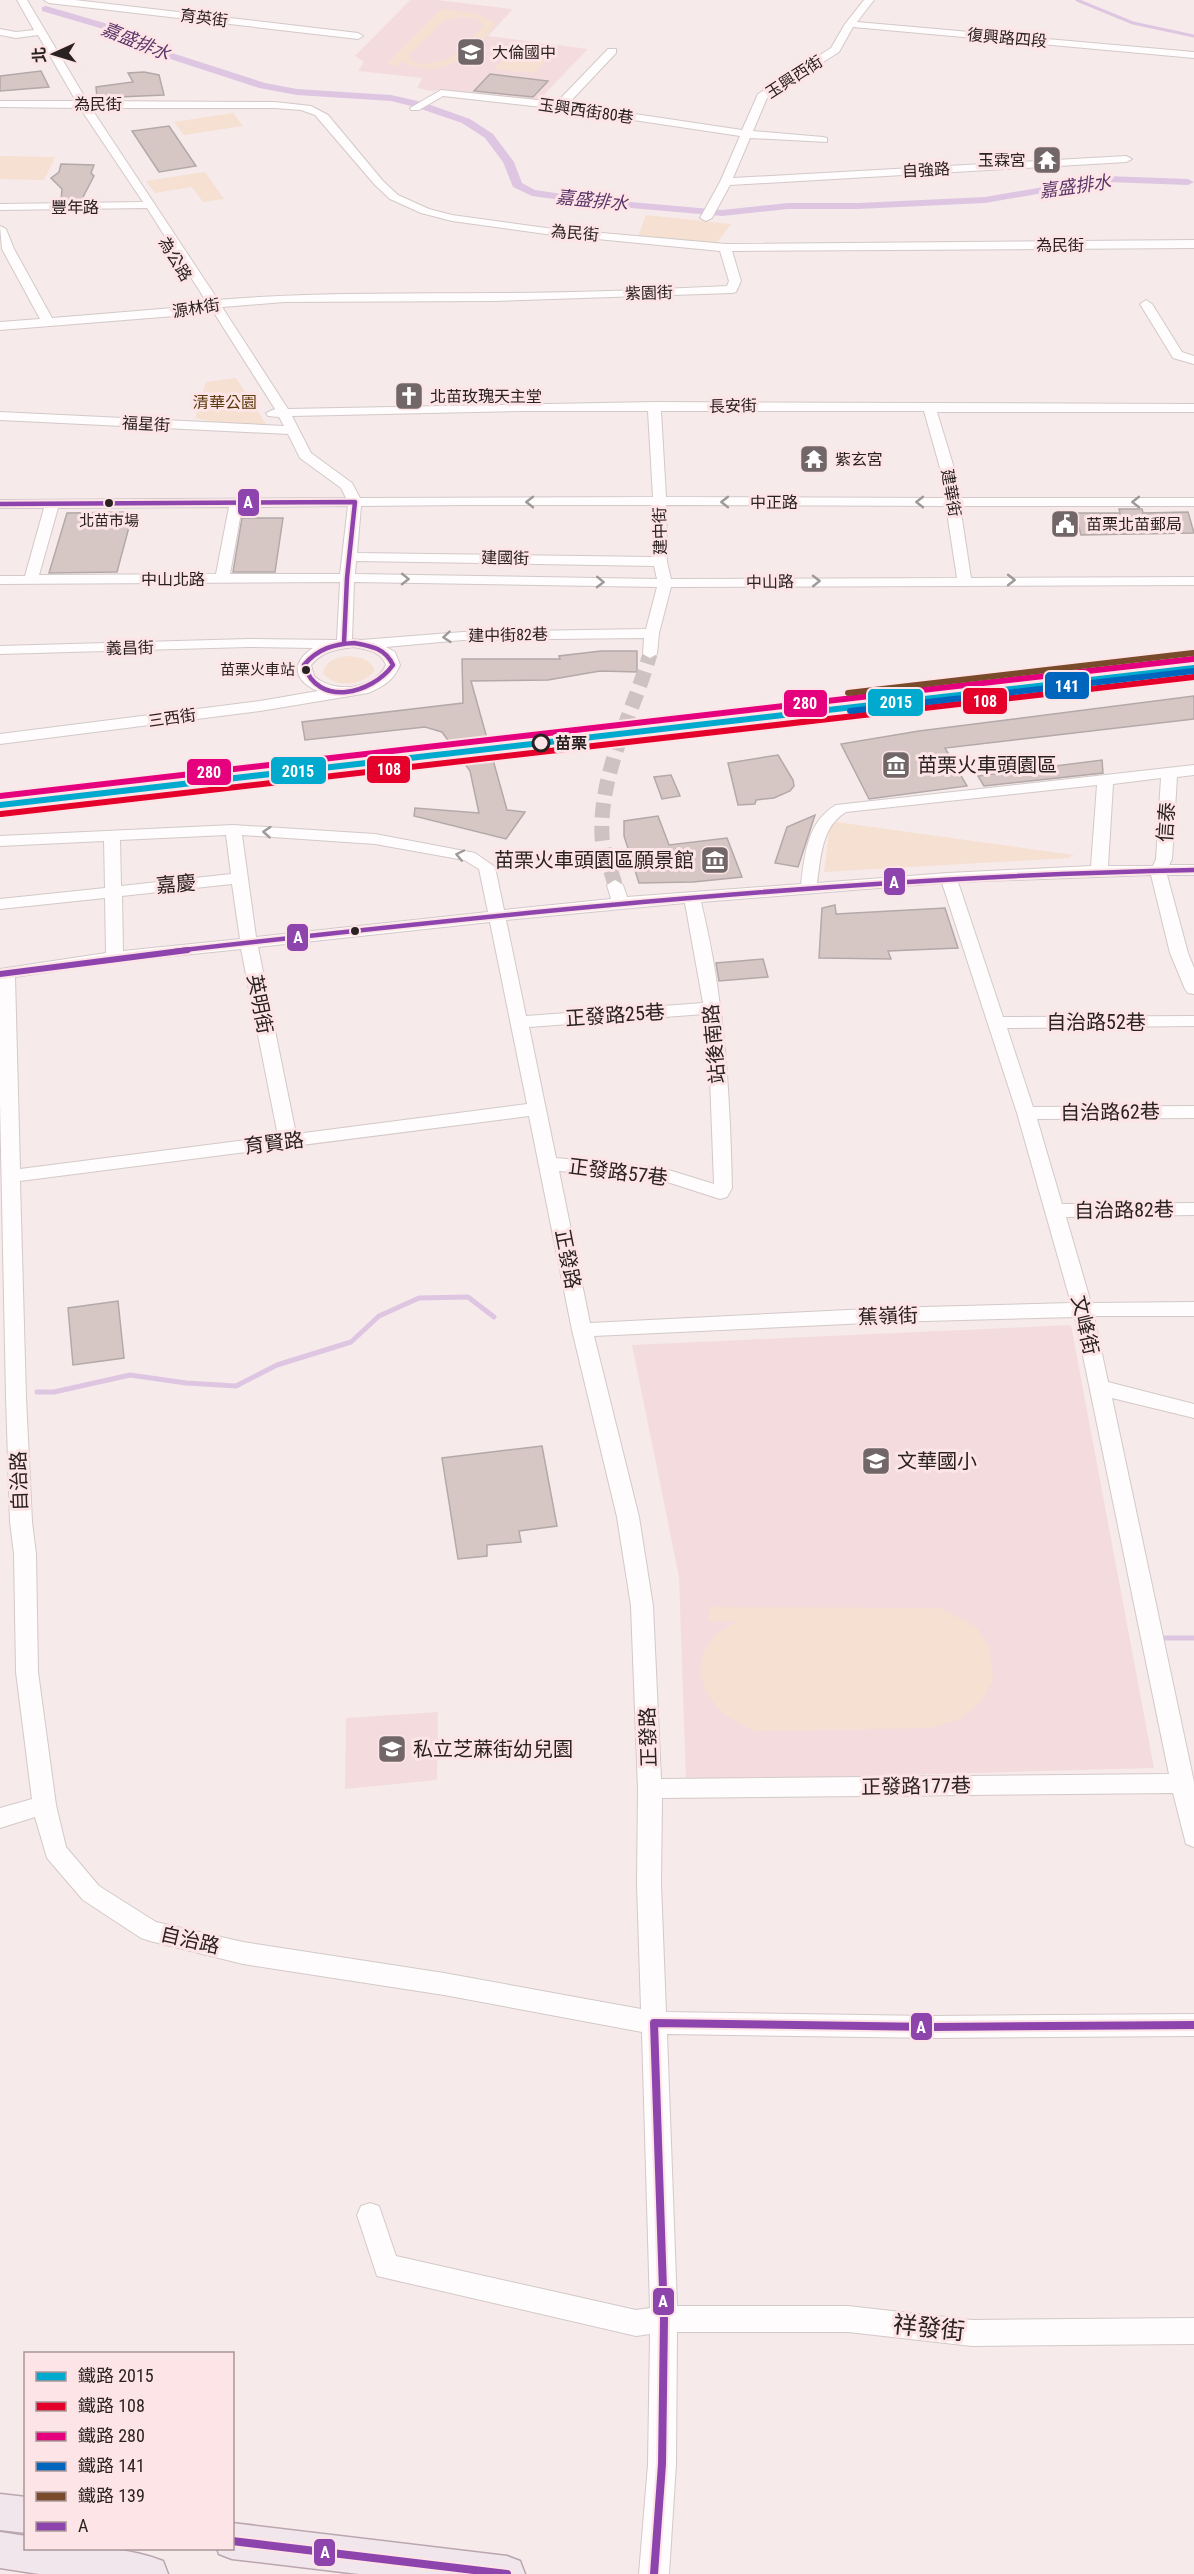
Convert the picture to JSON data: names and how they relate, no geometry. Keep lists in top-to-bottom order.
{
  "streets": {
    "street": [
      "育英街",
      "復興路四段",
      "玉興西街",
      "為民街",
      "玉興西街80巷",
      "自強路",
      "豐年路",
      "為公路",
      "紫園街",
      "源林街",
      "長安街",
      "福星街",
      "建華街",
      "中正路",
      "建中街",
      "建國街",
      "中山北路",
      "中山路",
      "建中街82巷",
      "義昌街",
      "三西街",
      "信泰",
      "嘉慶",
      "英明街",
      "正發路25巷",
      "自治路52巷",
      "站後南路",
      "自治路62巷",
      "育賢路",
      "正發路57巷",
      "自治路82巷",
      "正發路",
      "蕉嶺街",
      "文峰街",
      "自治路",
      "正發路177巷",
      "祥發街"
    ]
  },
  "crossings": [
    ["復興路四段", "玉興西街"],
    ["玉興西街", "玉興西街80巷"],
    ["玉興西街", "自強路"],
    ["為民街", "為公路"],
    ["為民街", "紫園街"],
    ["豐年路", "為公路"],
    ["為公路", "源林街"],
    ["為公路", "長安街"],
    ["為公路", "福星街"],
    ["為公路", "中正路"],
    ["紫園街", "源林街"],
    ["長安街", "建華街"],
    ["長安街", "建中街"],
    ["建華街", "中正路"],
    ["建華街", "中山路"],
    ["中正路", "建中街"],
    ["建中街", "建國街"],
    ["建中街", "中山路"],
    ["建中街", "建中街82巷"],
    ["中山北路", "中山路"],
    ["嘉慶", "英明街"],
    ["英明街", "育賢路"],
    ["英明街", "正發路"],
    ["正發路25巷", "站後南路"],
    ["正發路25巷", "正發路"],
    ["自治路52巷", "文峰街"],
    ["站後南路", "正發路57巷"],
    ["自治路62巷", "文峰街"],
    ["育賢路", "正發路"],
    ["育賢路", "自治路"],
    ["正發路57巷", "正發路"],
    ["自治路82巷", "文峰街"],
    ["正發路", "蕉嶺街"],
    ["正發路", "自治路"],
    ["正發路", "正發路177巷"],
    ["正發路", "祥發街"],
    ["蕉嶺街", "文峰街"],
    ["文峰街", "正發路177巷"]
  ],
  "one_way": ["中正路", "中山路", "建中街82巷"],
  "water": ["嘉盛排水"],
  "parks": ["清華公園"],
  "places": {
    "school or university": ["大倫國中", "文華國小", "私立芝蔴街幼兒園"],
    "temple": ["玉霖宮", "紫玄宮"],
    "church": ["北苗玫瑰天主堂"],
    "other": ["北苗市場", "苗栗火車站", "苗栗"],
    "public building": ["苗栗北苗郵局"],
    "museum": ["苗栗火車頭園區", "苗栗火車頭園區願景館"]
  },
  "lines": [
    "transit line A",
    "rail line 139",
    "rail line 280",
    "rail line 2015",
    "rail line 141",
    "rail line 108"
  ],
  "legend": [
    "鐵路 2015",
    "鐵路 108",
    "鐵路 280",
    "鐵路 141",
    "鐵路 139",
    "A"
  ],
  "north": "left"
}
